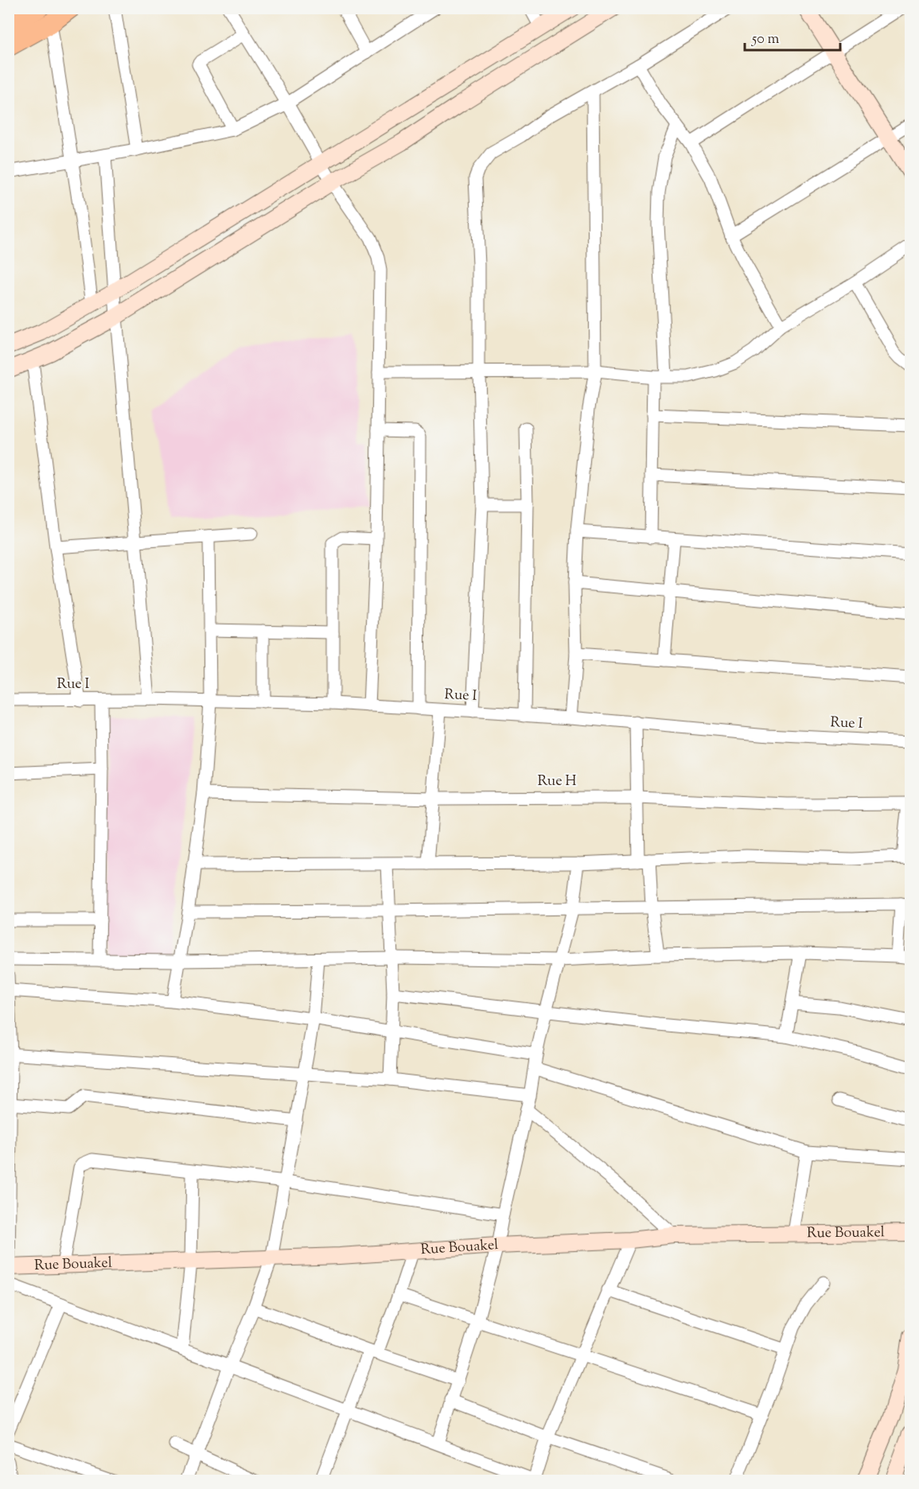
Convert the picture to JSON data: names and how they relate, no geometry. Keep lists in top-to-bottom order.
{
  "streets": {
    "main road": ["Rue Bouakel"],
    "street": ["Rue I", "Rue H"]
  },
  "scale_bar": "50 m"
}
